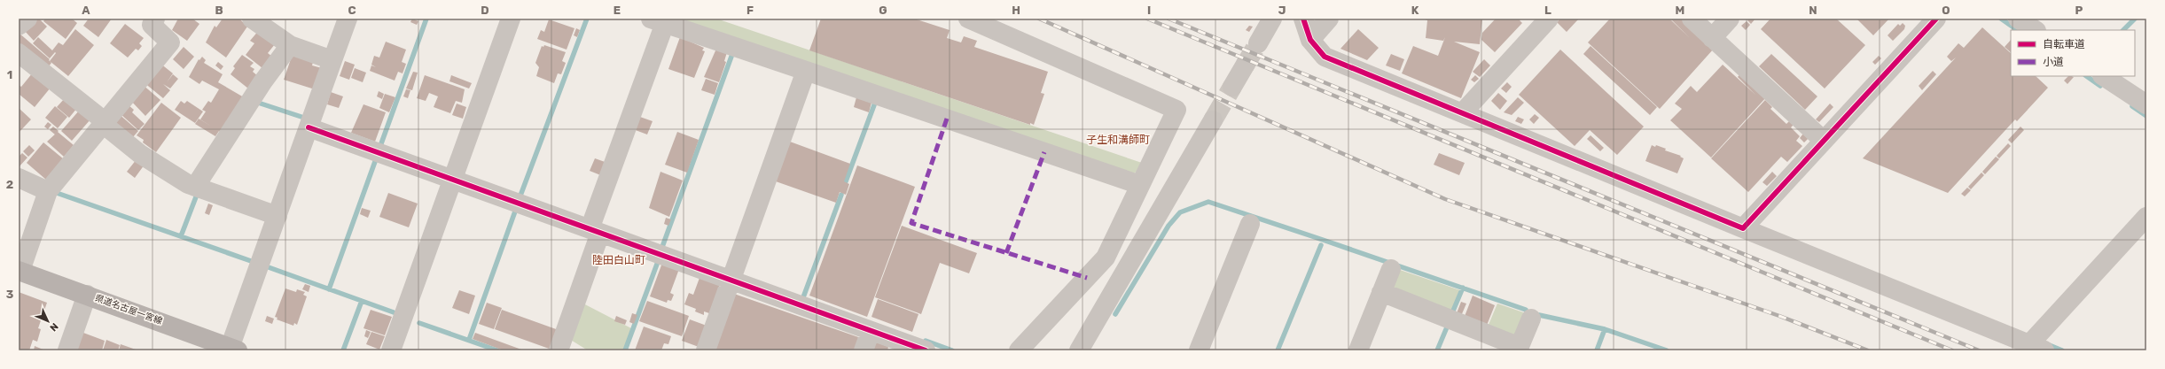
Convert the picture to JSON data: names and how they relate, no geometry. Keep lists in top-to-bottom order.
{
  "streets": {
    "main road": ["県道名古屋一宮線"]
  },
  "districts": ["子生和溝師町", "陸田白山町"],
  "legend": ["自転車道", "小道"],
  "north": "bottom right",
  "grid": {
    "columns": [
      "A",
      "B",
      "C",
      "D",
      "E",
      "F",
      "G",
      "H",
      "I",
      "J",
      "K",
      "L",
      "M",
      "N",
      "O",
      "P"
    ],
    "rows": ["1", "2", "3"]
  }
}
